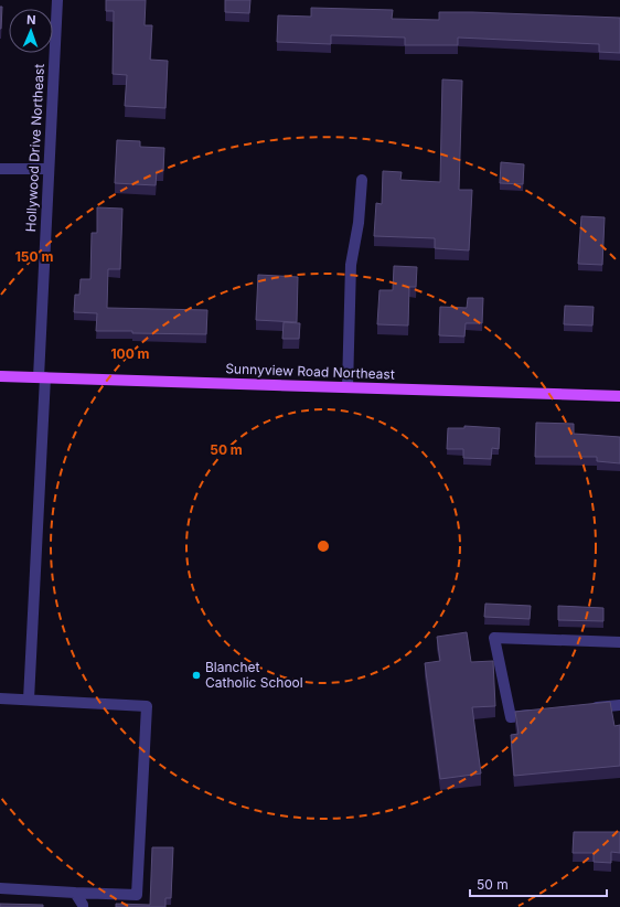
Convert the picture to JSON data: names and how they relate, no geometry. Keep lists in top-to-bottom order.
{
  "streets": {
    "main road": ["Sunnyview Road Northeast"],
    "street": ["Hollywood Drive Northeast"]
  },
  "crossings": [
    ["Hollywood Drive Northeast", "Sunnyview Road Northeast"]
  ],
  "places": ["Blanchet Catholic School"],
  "scale_bar": "50 m",
  "north": "top",
  "rings": ["150 m", "100 m", "50 m"]
}
